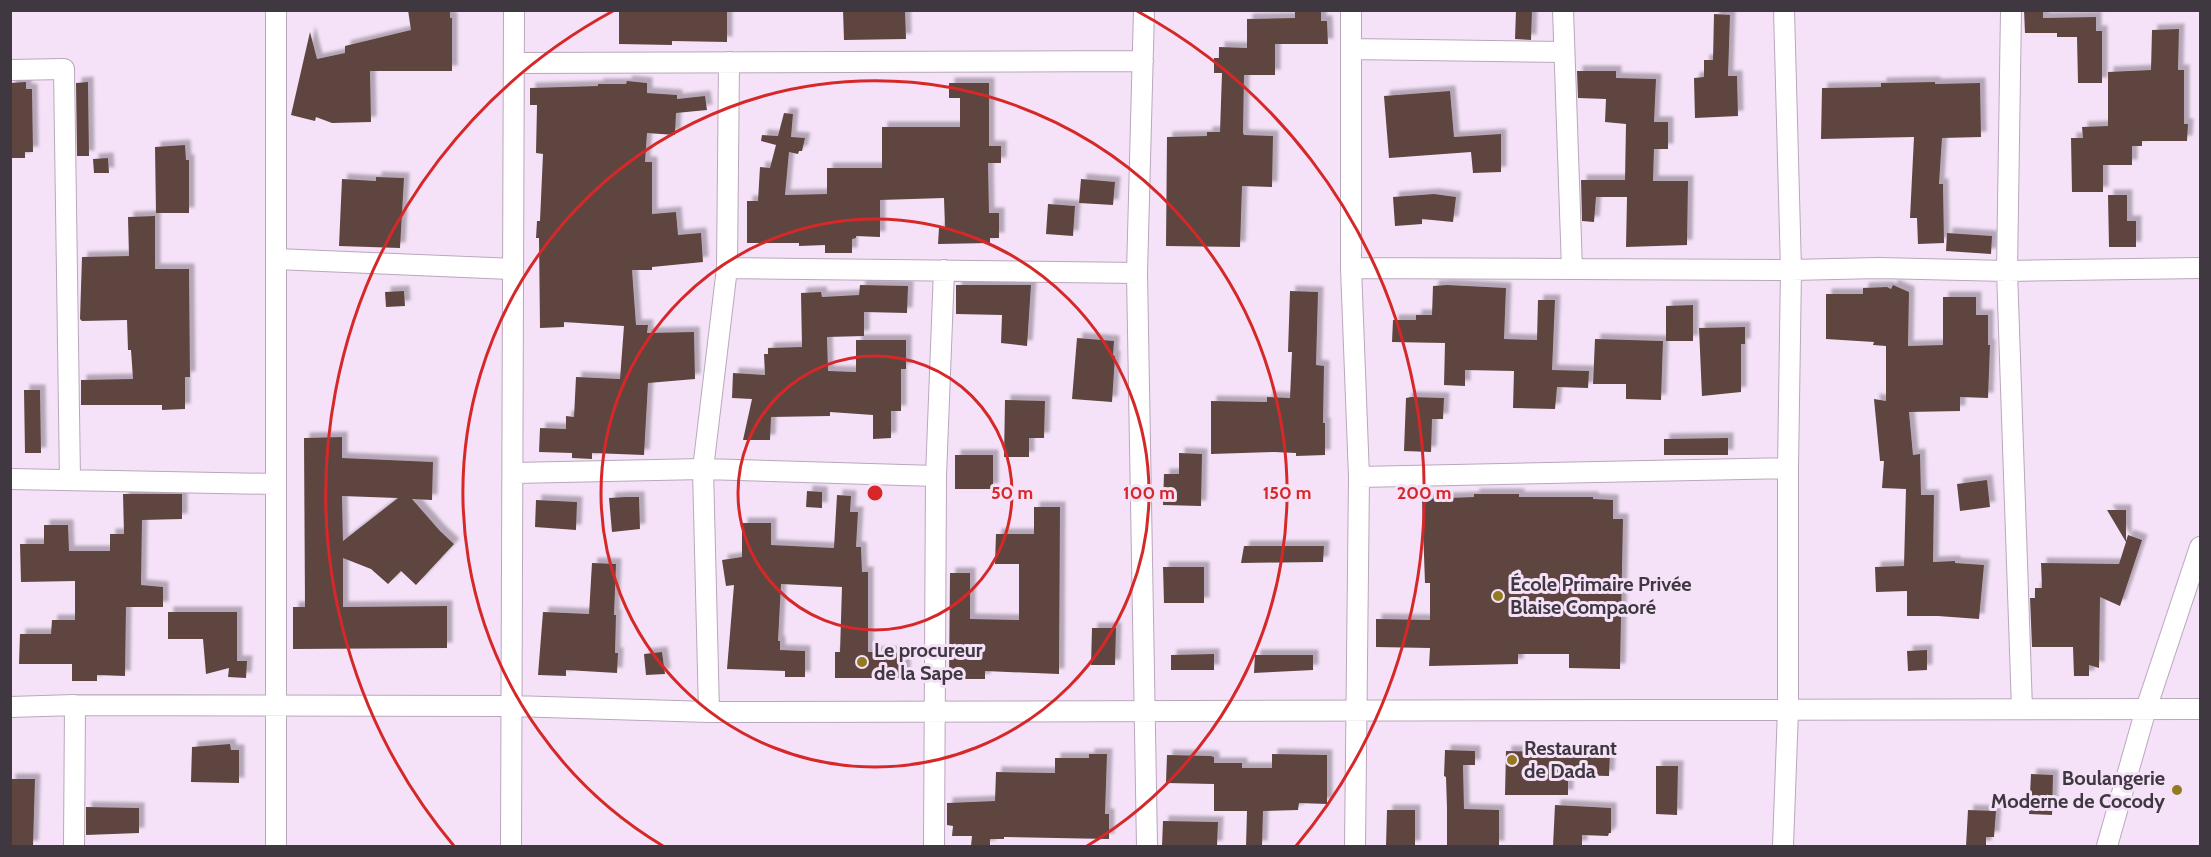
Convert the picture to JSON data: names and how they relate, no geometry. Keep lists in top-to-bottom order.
{
  "places": [
    "École Primaire Privée Blaise Compaoré",
    "Le procureur de la Sape",
    "Restaurant de Dada",
    "Boulangerie Moderne de Cocody"
  ],
  "rings": [
    "50 m",
    "100 m",
    "150 m",
    "200 m"
  ]
}
